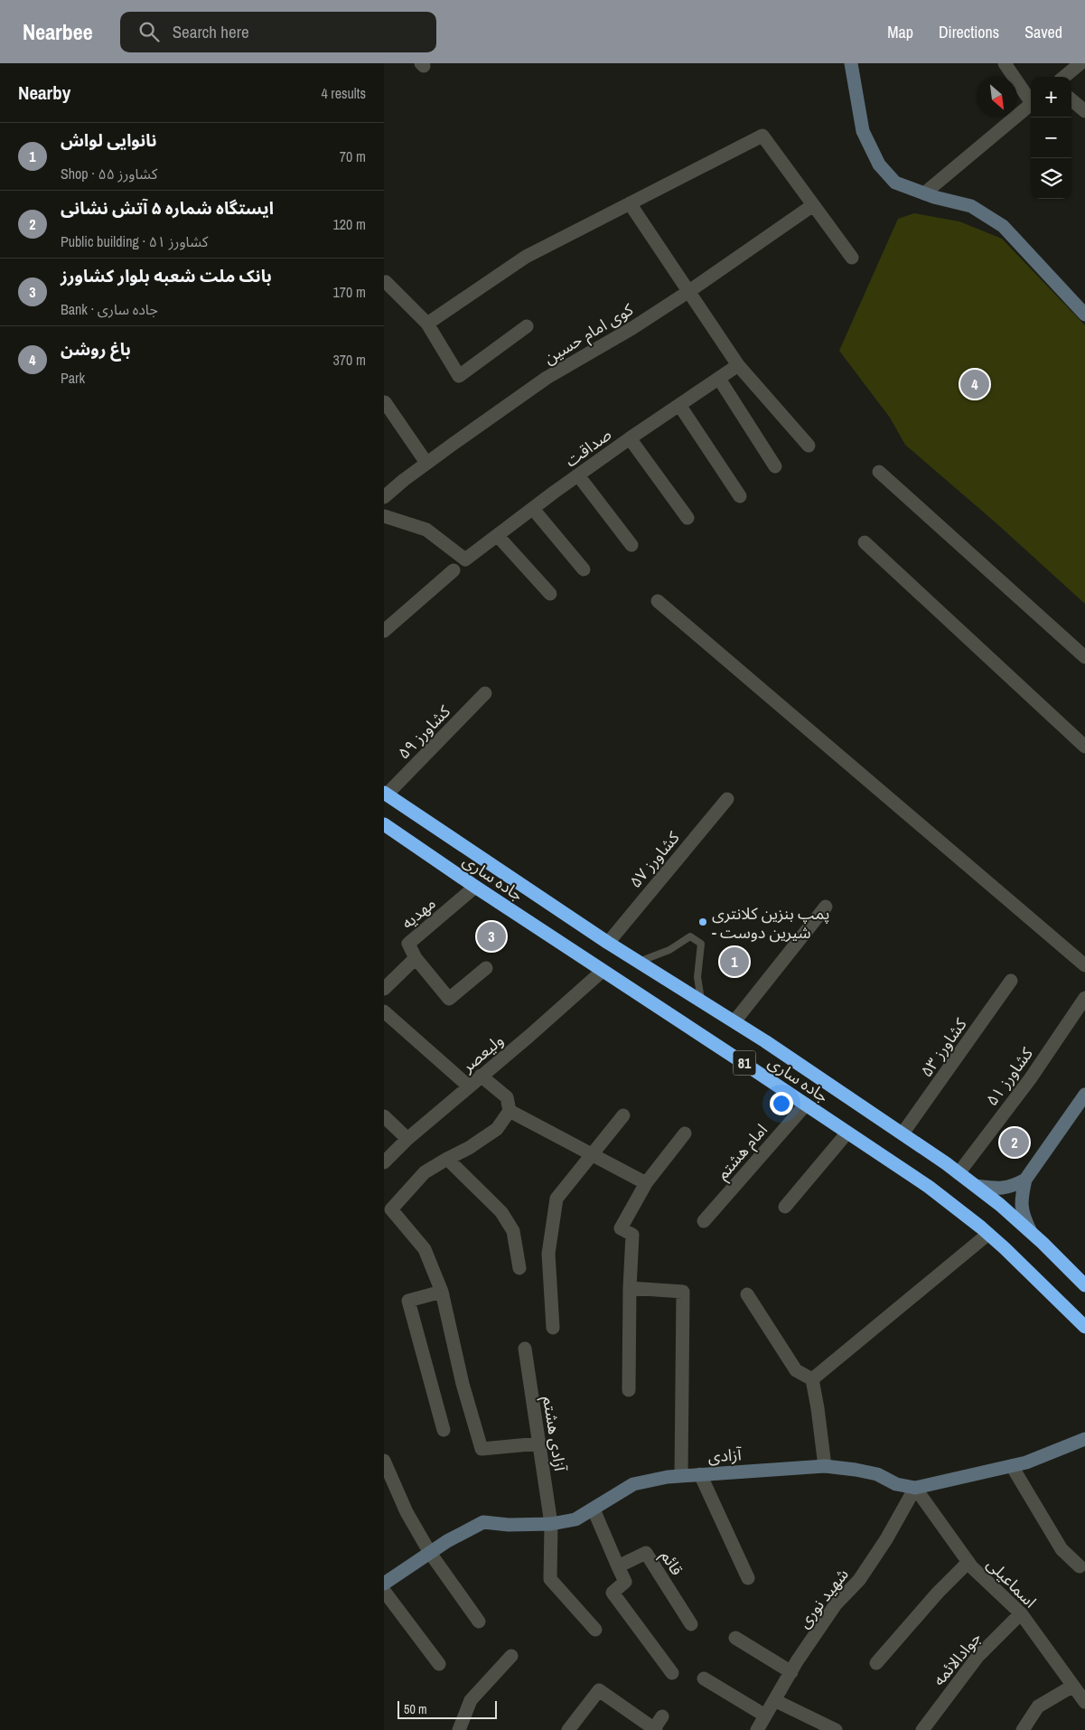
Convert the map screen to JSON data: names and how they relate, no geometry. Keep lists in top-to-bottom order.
{
  "streets": {
    "highway": ["جاده ساری", "81"],
    "street": [
      "کوی امام حسین",
      "صداقت",
      "کشاورز ۵۹",
      "کشاورز ۵۷",
      "مهدیه",
      "کشاورز ۵۳",
      "ولیعصر",
      "کشاورز ۵۱",
      "امام هشتم",
      "آزادی هشتم",
      "آزادی",
      "قائم",
      "اسماعیلی",
      "شهید نوری",
      "جوادالائمه"
    ]
  },
  "crossings": [
    ["کشاورز ۵۹", "جاده ساری"],
    ["کشاورز ۵۷", "جاده ساری"],
    ["جاده ساری", "مهدیه"],
    ["جاده ساری", "کشاورز ۵۳"],
    ["جاده ساری", "ولیعصر"],
    ["جاده ساری", "کشاورز ۵۱"],
    ["جاده ساری", "امام هشتم"],
    ["آزادی هشتم", "آزادی"],
    ["آزادی", "اسماعیلی"],
    ["آزادی", "شهید نوری"],
    ["اسماعیلی", "شهید نوری"],
    ["اسماعیلی", "جوادالائمه"]
  ],
  "places": ["پمپ بنزین کلانتری - شیرین دوست"],
  "scale_bar": "50 m",
  "north": "bottom right",
  "page": {
    "header": "Nearbee",
    "search": "Search here",
    "nav": ["Map", "Directions", "Saved"],
    "heading": ["Nearby", "4 results"],
    "map_buttons": ["+", "−"],
    "list": [
      {
        "mark": "1",
        "name": "نانوایی لواش",
        "note": "Shop · کشاورز ۵۵",
        "value": "70 m"
      },
      {
        "mark": "2",
        "name": "ایستگاه شماره ۵ آتش نشانی",
        "note": "Public building · کشاورز ۵۱",
        "value": "120 m"
      },
      {
        "mark": "3",
        "name": "بانک ملت شعبه بلوار کشاورز",
        "note": "Bank · جاده ساری",
        "value": "170 m"
      },
      {
        "mark": "4",
        "name": "باغ روشن",
        "note": "Park",
        "value": "370 m"
      }
    ],
    "pins": [
      "4",
      "3",
      "1",
      "2"
    ],
    "scale": "50 m"
  }
}
